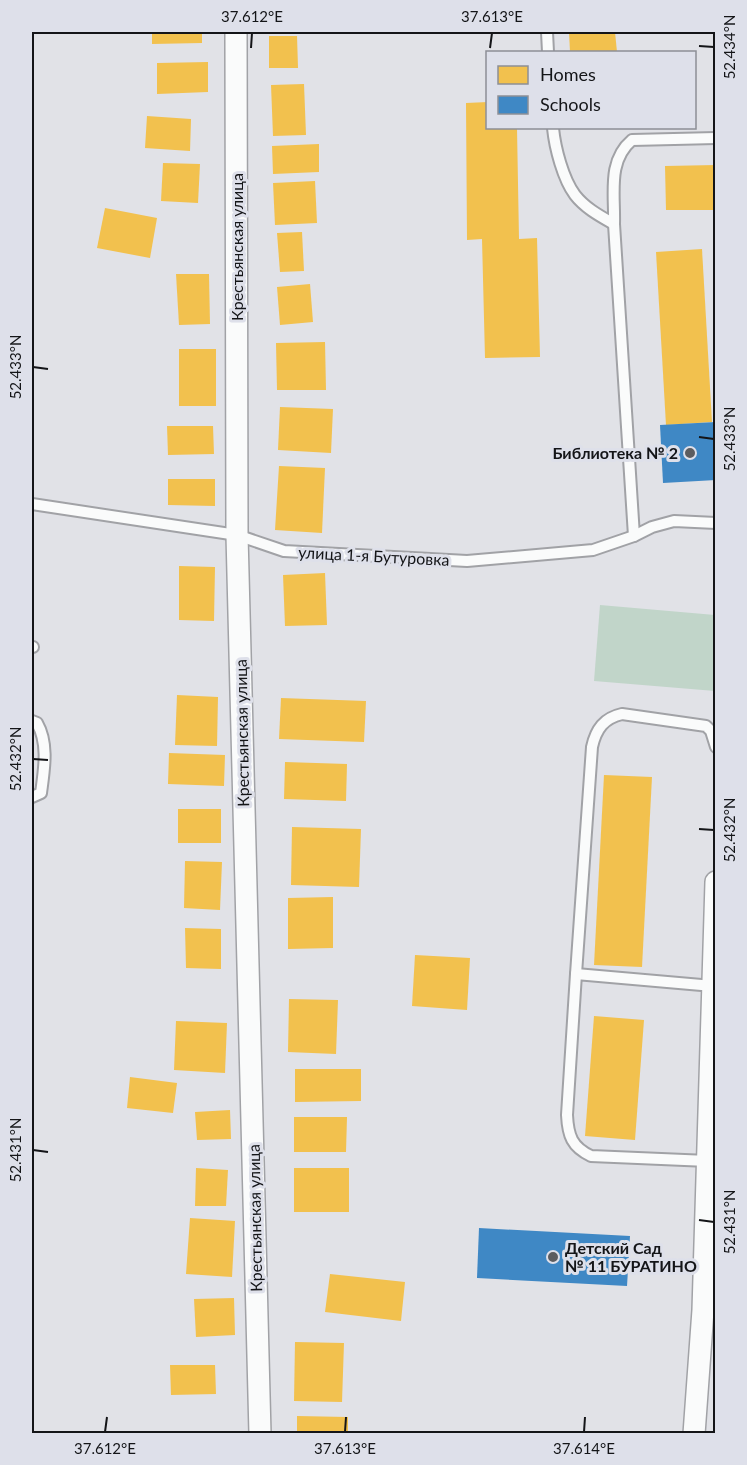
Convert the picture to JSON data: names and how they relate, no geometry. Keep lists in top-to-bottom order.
{
  "streets": {
    "street": ["Крестьянская улица"],
    "lane": ["улица 1-я Бутуровка"]
  },
  "crossings": [
    ["Крестьянская улица", "улица 1-я Бутуровка"]
  ],
  "places": ["Библиотека № 2", "Детский Сад № 11 БУРАТИНО"],
  "legend": ["Homes", "Schools"],
  "coordinates": [
    "37.612°E",
    "37.613°E",
    "52.434°N",
    "52.433°N",
    "52.432°N",
    "52.431°N",
    "37.614°E"
  ]
}
